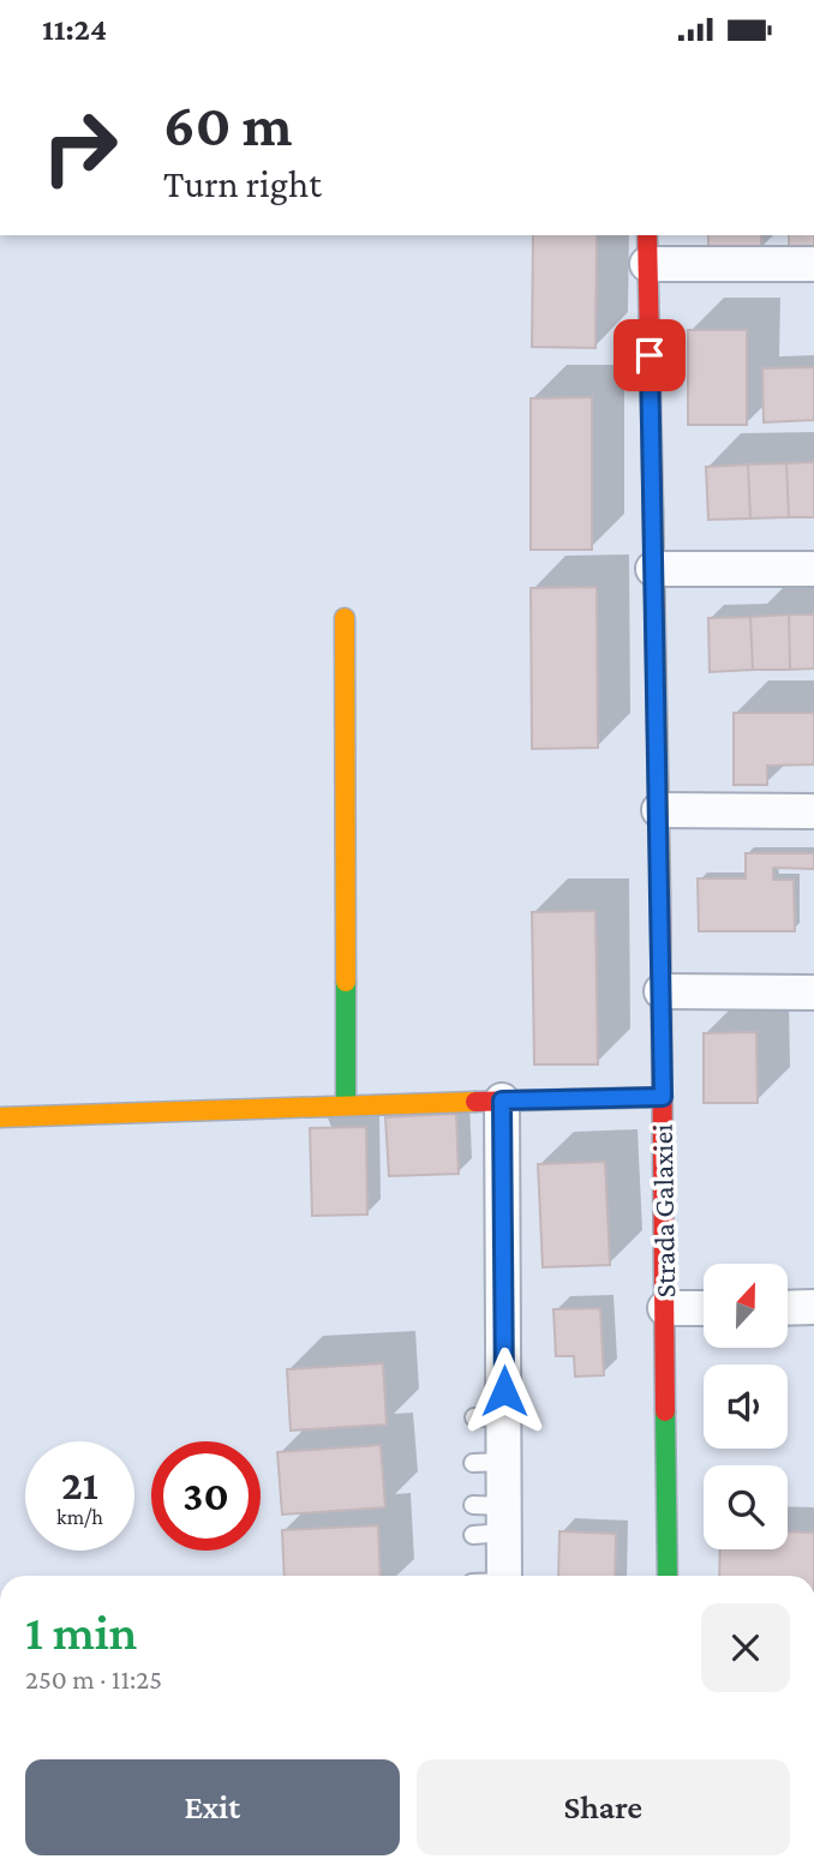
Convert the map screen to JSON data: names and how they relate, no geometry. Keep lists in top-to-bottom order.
{
  "streets": {
    "street": ["Strada Galaxiei"]
  },
  "north": "top",
  "page": {
    "status": "11:24",
    "turn": ["60 m", "Turn right"],
    "speed": "21 km/h",
    "limit": "30",
    "heading": ["1 min", "250 m · 11:25"],
    "buttons": ["Exit", "Share"]
  }
}
